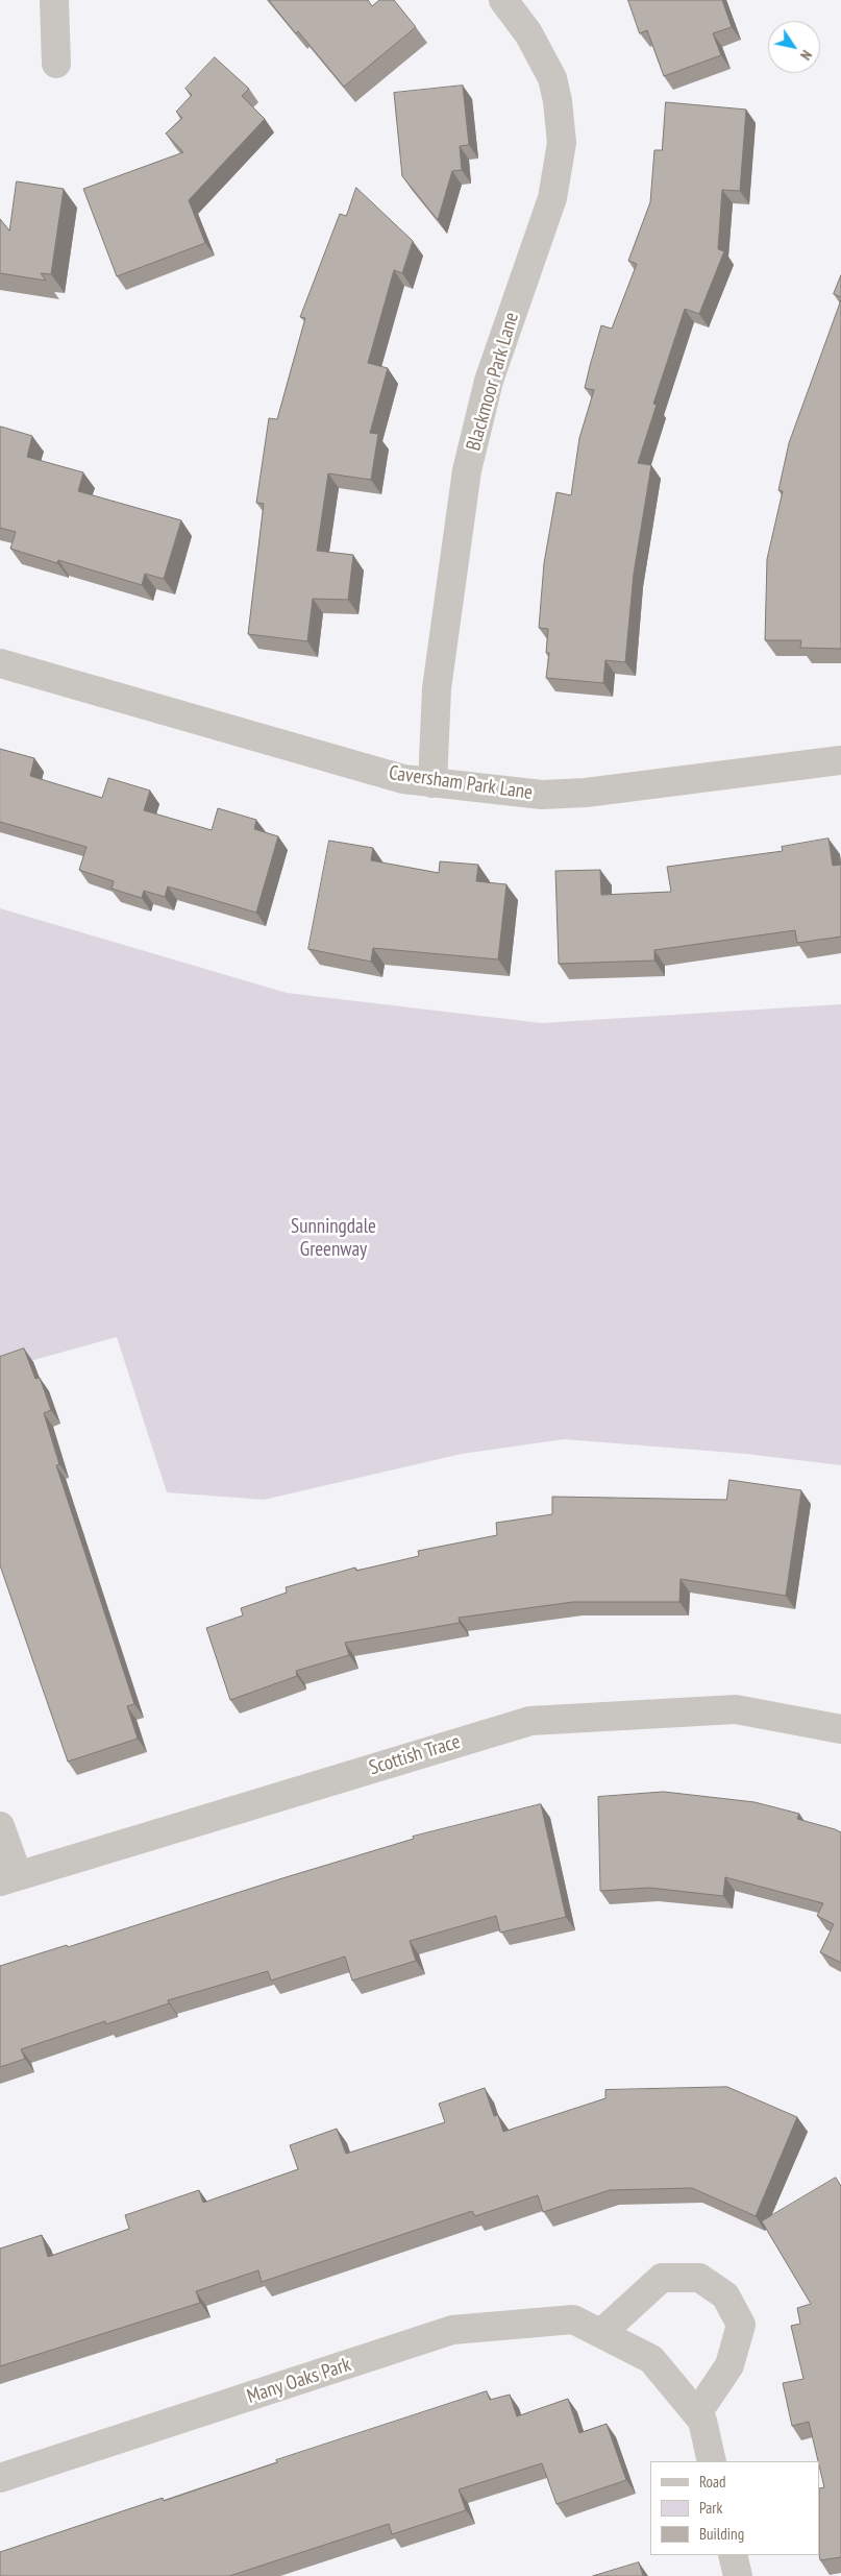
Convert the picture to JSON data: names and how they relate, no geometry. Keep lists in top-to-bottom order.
{
  "streets": {
    "street": [
      "Blackmoor Park Lane",
      "Caversham Park Lane",
      "Scottish Trace",
      "Many Oaks Park"
    ]
  },
  "crossings": [
    ["Blackmoor Park Lane", "Caversham Park Lane"]
  ],
  "parks": ["Sunningdale Greenway"],
  "legend": ["Road", "Park", "Building"],
  "north": "bottom right"
}
